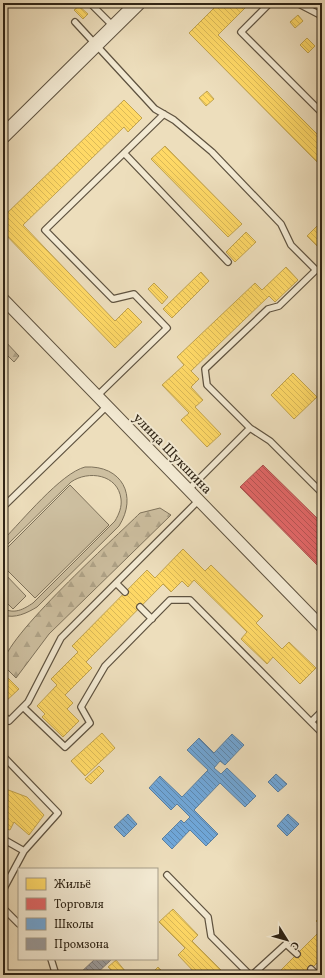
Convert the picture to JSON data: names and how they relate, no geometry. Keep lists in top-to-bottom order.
{
  "streets": {
    "street": ["улица Шукшина"]
  },
  "legend": [
    "Жильё",
    "Торговля",
    "Школы",
    "Промзона"
  ],
  "north": "bottom right"
}
